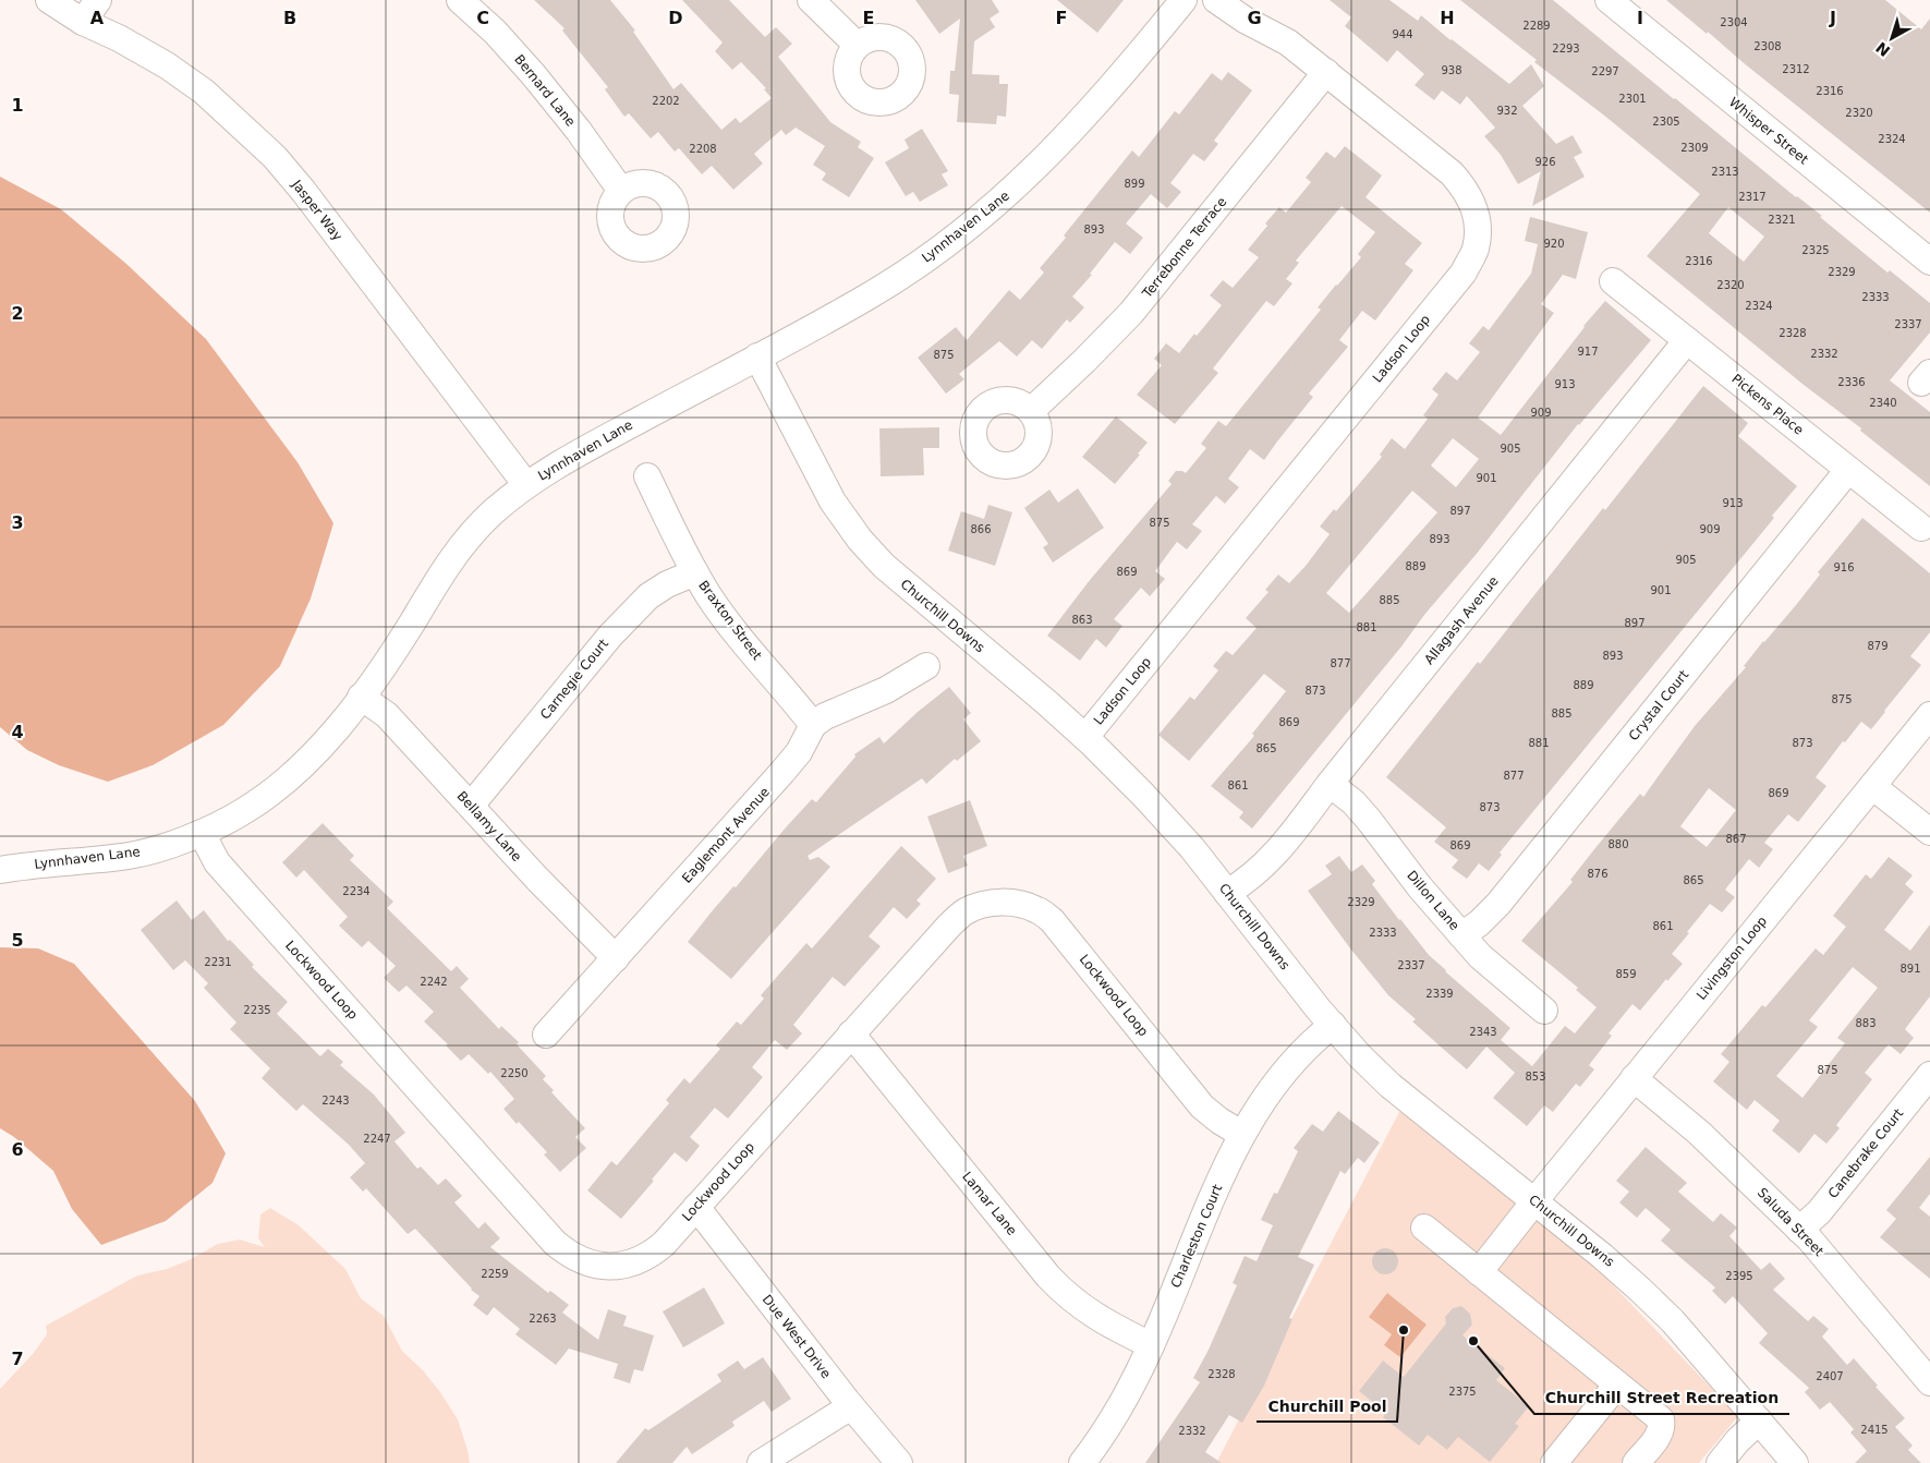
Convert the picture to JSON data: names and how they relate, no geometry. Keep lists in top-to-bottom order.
{
  "streets": {
    "street": [
      "Bernard Lane",
      "Whisper Street",
      "Jasper Way",
      "Lynnhaven Lane",
      "Terrebonne Terrace",
      "Ladson Loop",
      "Pickens Place",
      "Churchill Downs",
      "Braxton Street",
      "Allagash Avenue",
      "Carnegie Court",
      "Crystal Court",
      "Bellamy Lane",
      "Eaglemont Avenue",
      "Dillon Lane",
      "Livingston Loop",
      "Lockwood Loop",
      "Canebrake Court",
      "Lamar Lane",
      "Saluda Street",
      "Charleston Court",
      "Due West Drive"
    ]
  },
  "crossings": [
    ["Jasper Way", "Lynnhaven Lane"],
    ["Lynnhaven Lane", "Churchill Downs"],
    ["Lynnhaven Lane", "Bellamy Lane"],
    ["Lynnhaven Lane", "Lockwood Loop"],
    ["Terrebonne Terrace", "Ladson Loop"],
    ["Ladson Loop", "Churchill Downs"],
    ["Pickens Place", "Allagash Avenue"],
    ["Pickens Place", "Crystal Court"],
    ["Churchill Downs", "Allagash Avenue"],
    ["Churchill Downs", "Livingston Loop"],
    ["Churchill Downs", "Charleston Court"],
    ["Braxton Street", "Carnegie Court"],
    ["Braxton Street", "Eaglemont Avenue"],
    ["Allagash Avenue", "Dillon Lane"],
    ["Carnegie Court", "Bellamy Lane"],
    ["Crystal Court", "Dillon Lane"],
    ["Bellamy Lane", "Eaglemont Avenue"],
    ["Livingston Loop", "Saluda Street"],
    ["Lockwood Loop", "Lamar Lane"],
    ["Lockwood Loop", "Charleston Court"],
    ["Lockwood Loop", "Due West Drive"],
    ["Canebrake Court", "Saluda Street"],
    ["Lamar Lane", "Charleston Court"]
  ],
  "places": ["Churchill Pool", "Churchill Street Recreation"],
  "house_numbers": [
    "2304",
    "2289",
    "944",
    "2308",
    "2293",
    "2312",
    "938",
    "2297",
    "2316",
    "2301",
    "2202",
    "932",
    "2320",
    "2305",
    "2324",
    "2309",
    "2208",
    "926",
    "2313",
    "899",
    "2317",
    "2321",
    "893",
    "920",
    "2325",
    "2316",
    "2329",
    "2320",
    "2333",
    "2324",
    "2337",
    "2328",
    "917",
    "2332",
    "875",
    "2336",
    "913",
    "2340",
    "909",
    "905",
    "901",
    "913",
    "897",
    "875",
    "866",
    "909",
    "893",
    "905",
    "889",
    "916",
    "869",
    "901",
    "885",
    "863",
    "897",
    "881",
    "879",
    "893",
    "877",
    "889",
    "873",
    "875",
    "885",
    "869",
    "881",
    "873",
    "865",
    "877",
    "861",
    "869",
    "873",
    "867",
    "880",
    "869",
    "876",
    "865",
    "2234",
    "2329",
    "861",
    "2333",
    "2231",
    "2337",
    "891",
    "859",
    "2242",
    "2339",
    "2235",
    "883",
    "2343",
    "875",
    "2250",
    "853",
    "2243",
    "2247",
    "2259",
    "2395",
    "2263",
    "2328",
    "2407",
    "2375",
    "2415",
    "2332"
  ],
  "north": "bottom left",
  "grid": {
    "columns": [
      "A",
      "B",
      "C",
      "D",
      "E",
      "F",
      "G",
      "H",
      "I",
      "J"
    ],
    "rows": [
      "1",
      "2",
      "3",
      "4",
      "5",
      "6",
      "7"
    ]
  }
}
